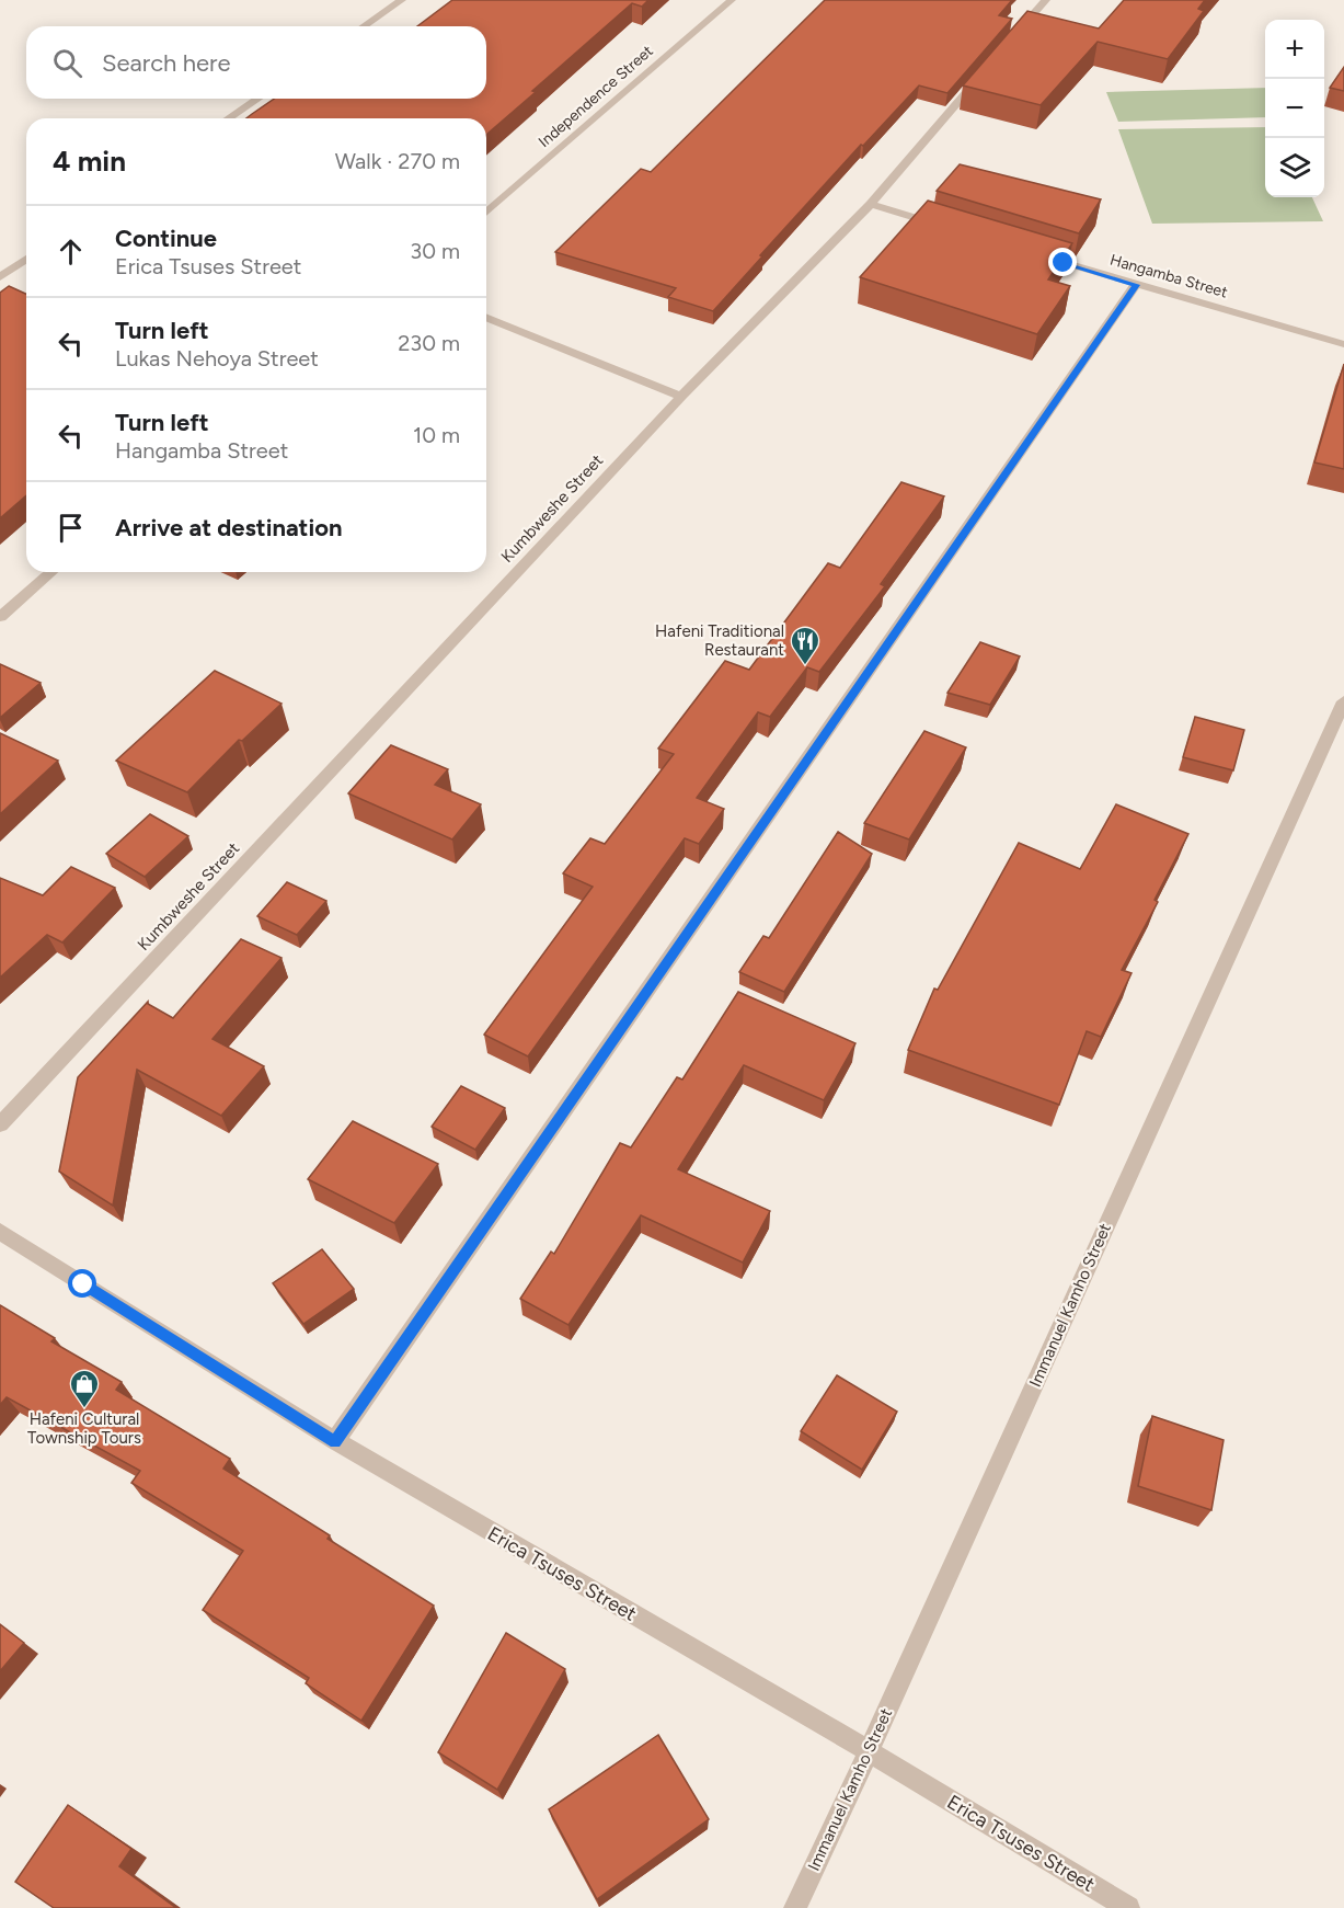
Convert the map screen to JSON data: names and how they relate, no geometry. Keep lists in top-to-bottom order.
{
  "streets": {
    "street": [
      "Independence Street",
      "Hangamba Street",
      "Kumbweshe Street",
      "Immanuel Kamho Street",
      "Erica Tsuses Street"
    ]
  },
  "crossings": [
    ["Immanuel Kamho Street", "Erica Tsuses Street"]
  ],
  "places": {
    "restaurant": ["Hafeni Traditional Restaurant"],
    "shop": ["Hafeni Cultural Township Tours"]
  },
  "page": {
    "map_buttons": ["+", "−"],
    "search": "Search here",
    "heading": ["4 min", "Walk · 270 m"],
    "list": [
      ["Continue", "Erica Tsuses Street", "30 m"],
      ["Turn left", "Lukas Nehoya Street", "230 m"],
      ["Turn left", "Hangamba Street", "10 m"],
      "Arrive at destination"
    ]
  }
}
